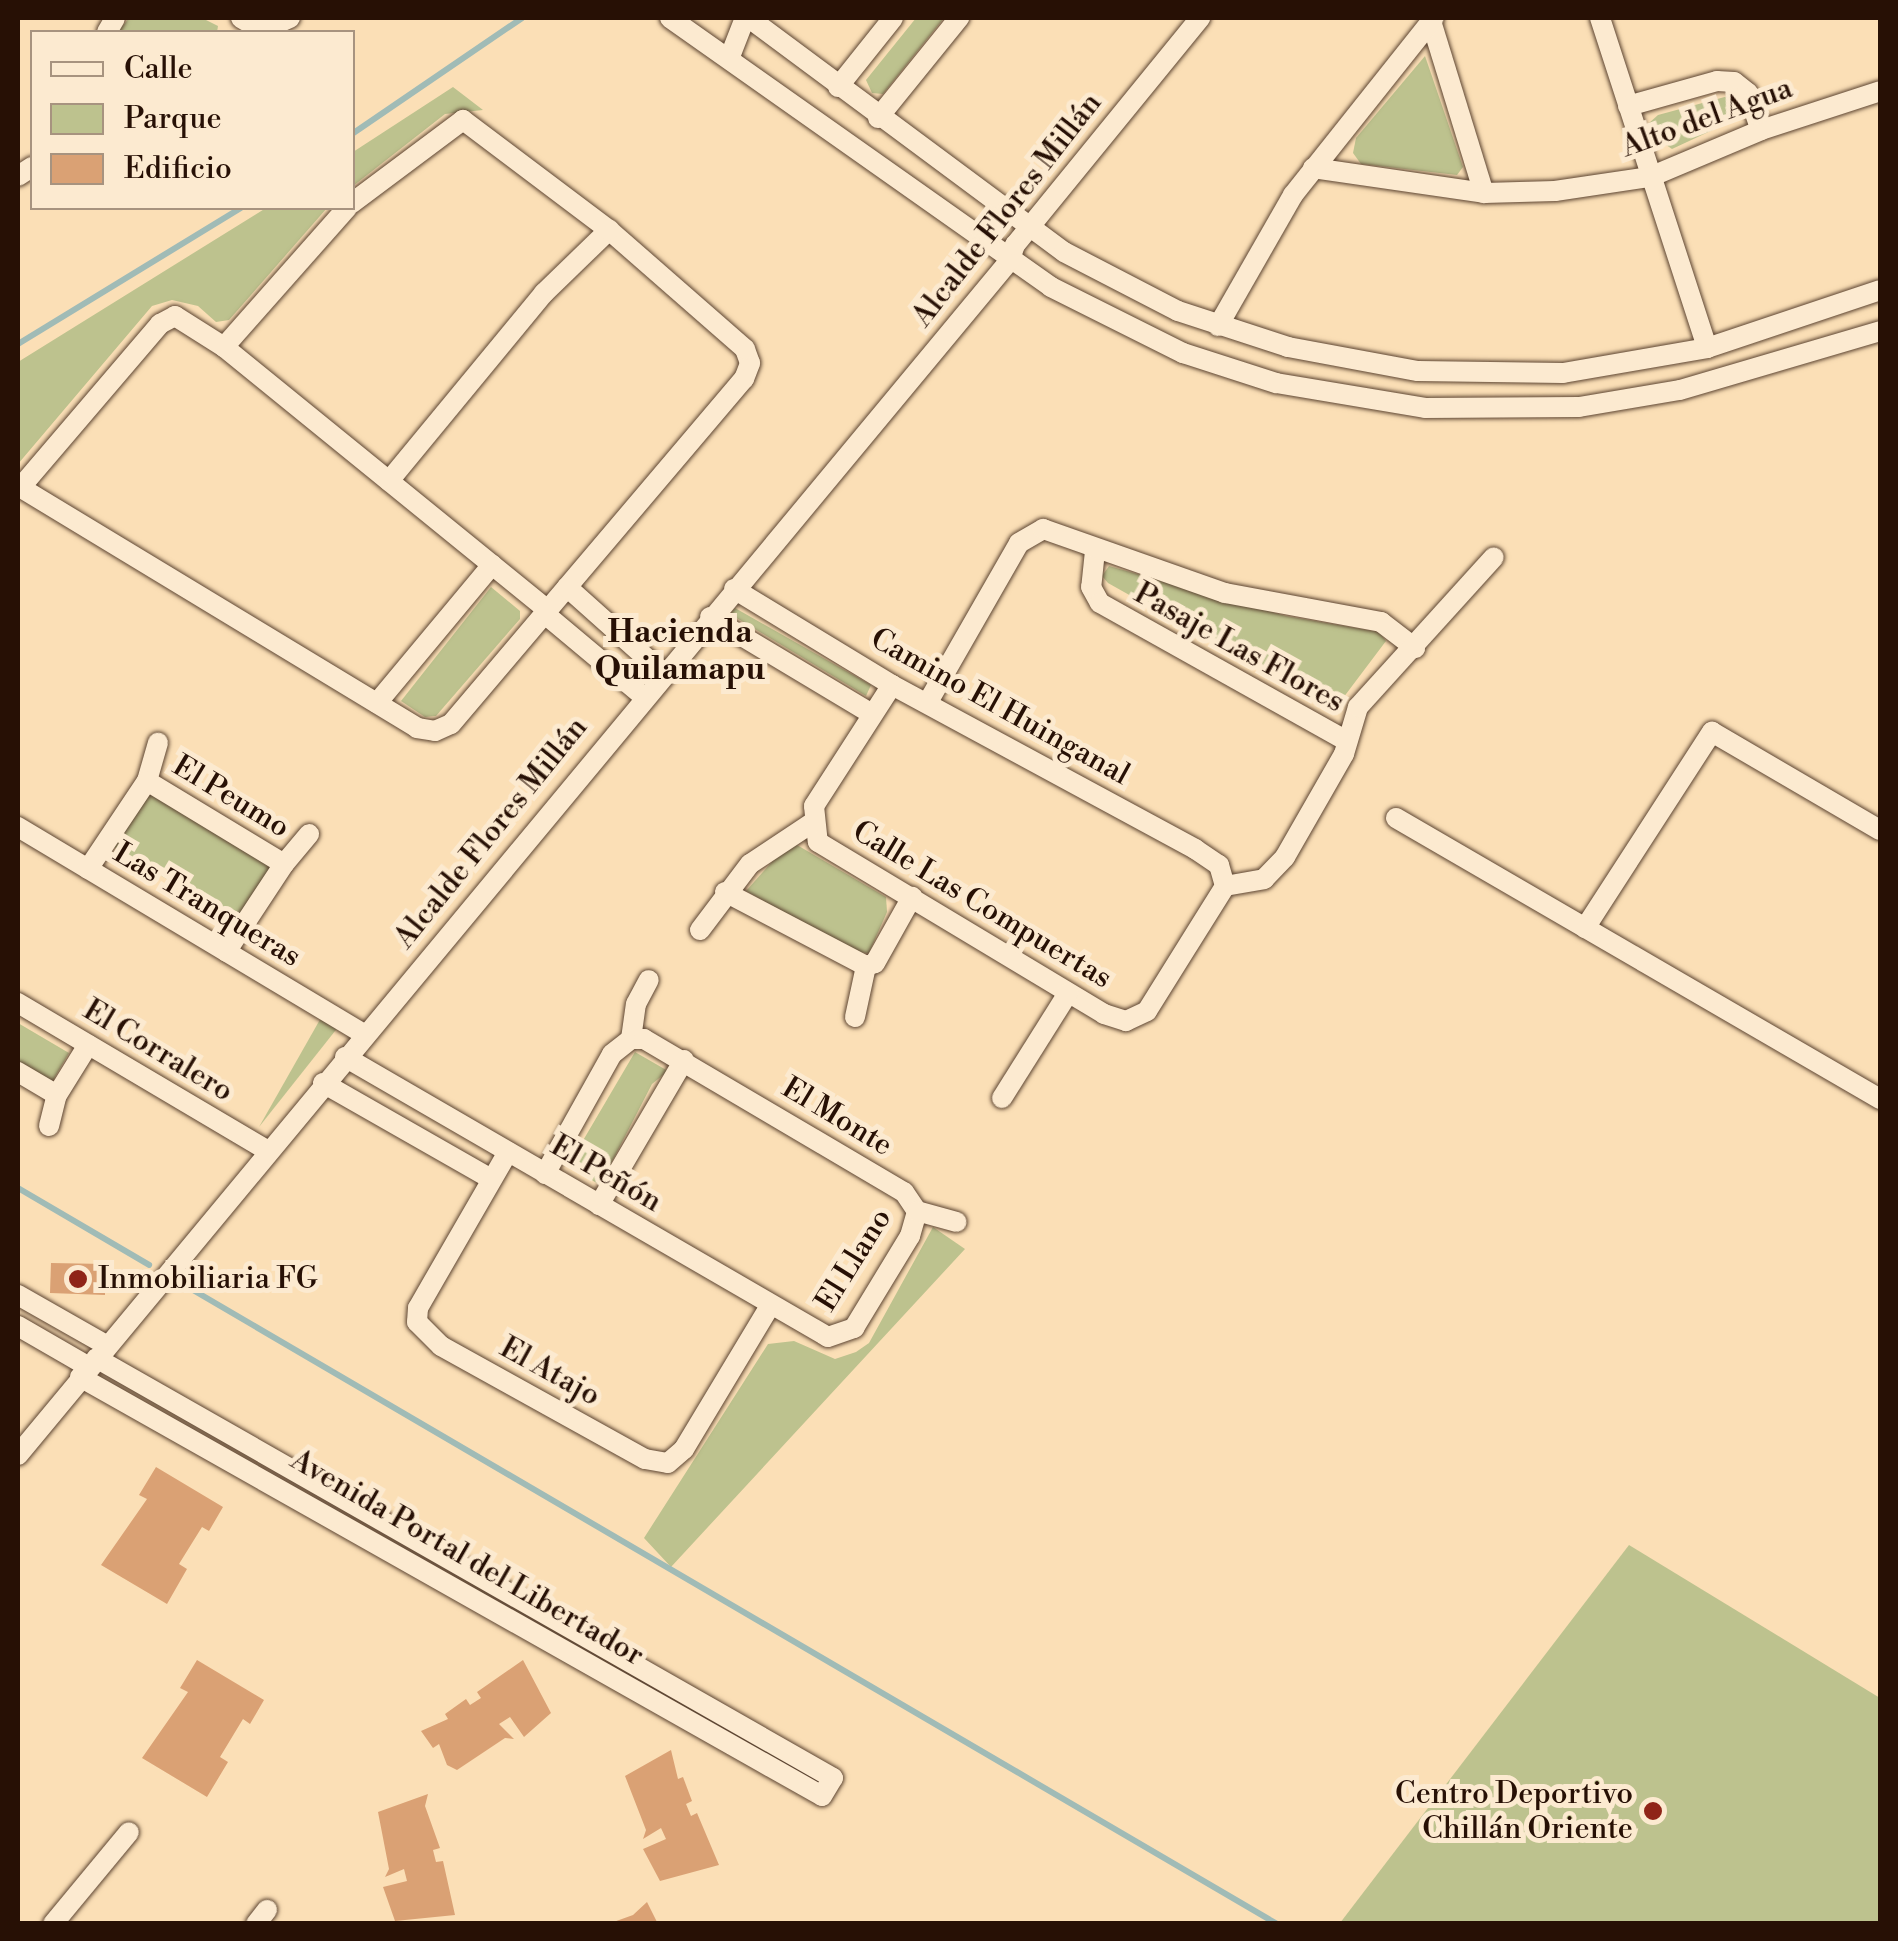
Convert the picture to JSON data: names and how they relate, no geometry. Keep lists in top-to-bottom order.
{
  "streets": {
    "street": [
      "Alto del Agua",
      "Alcalde Flores Millán",
      "Pasaje Las Flores",
      "Camino El Huinganal",
      "El Peumo",
      "Las Tranqueras",
      "Calle Las Compuertas",
      "El Corralero",
      "El Monte",
      "El Peñón",
      "El Llano",
      "El Atajo",
      "Avenida Portal del Libertador"
    ]
  },
  "crossings": [
    ["Alcalde Flores Millán", "Camino El Huinganal"],
    ["Alcalde Flores Millán", "Las Tranqueras"],
    ["Alcalde Flores Millán", "El Corralero"],
    ["Alcalde Flores Millán", "El Peñón"],
    ["Alcalde Flores Millán", "Avenida Portal del Libertador"],
    ["Camino El Huinganal", "Calle Las Compuertas"],
    ["El Peumo", "Las Tranqueras"],
    ["El Monte", "El Llano"],
    ["El Peñón", "El Llano"],
    ["El Peñón", "El Atajo"]
  ],
  "districts": ["Hacienda Quilamapu"],
  "places": ["Inmobiliaria FG", "Centro Deportivo Chillán Oriente"],
  "legend": ["Calle", "Parque", "Edificio"]
}
